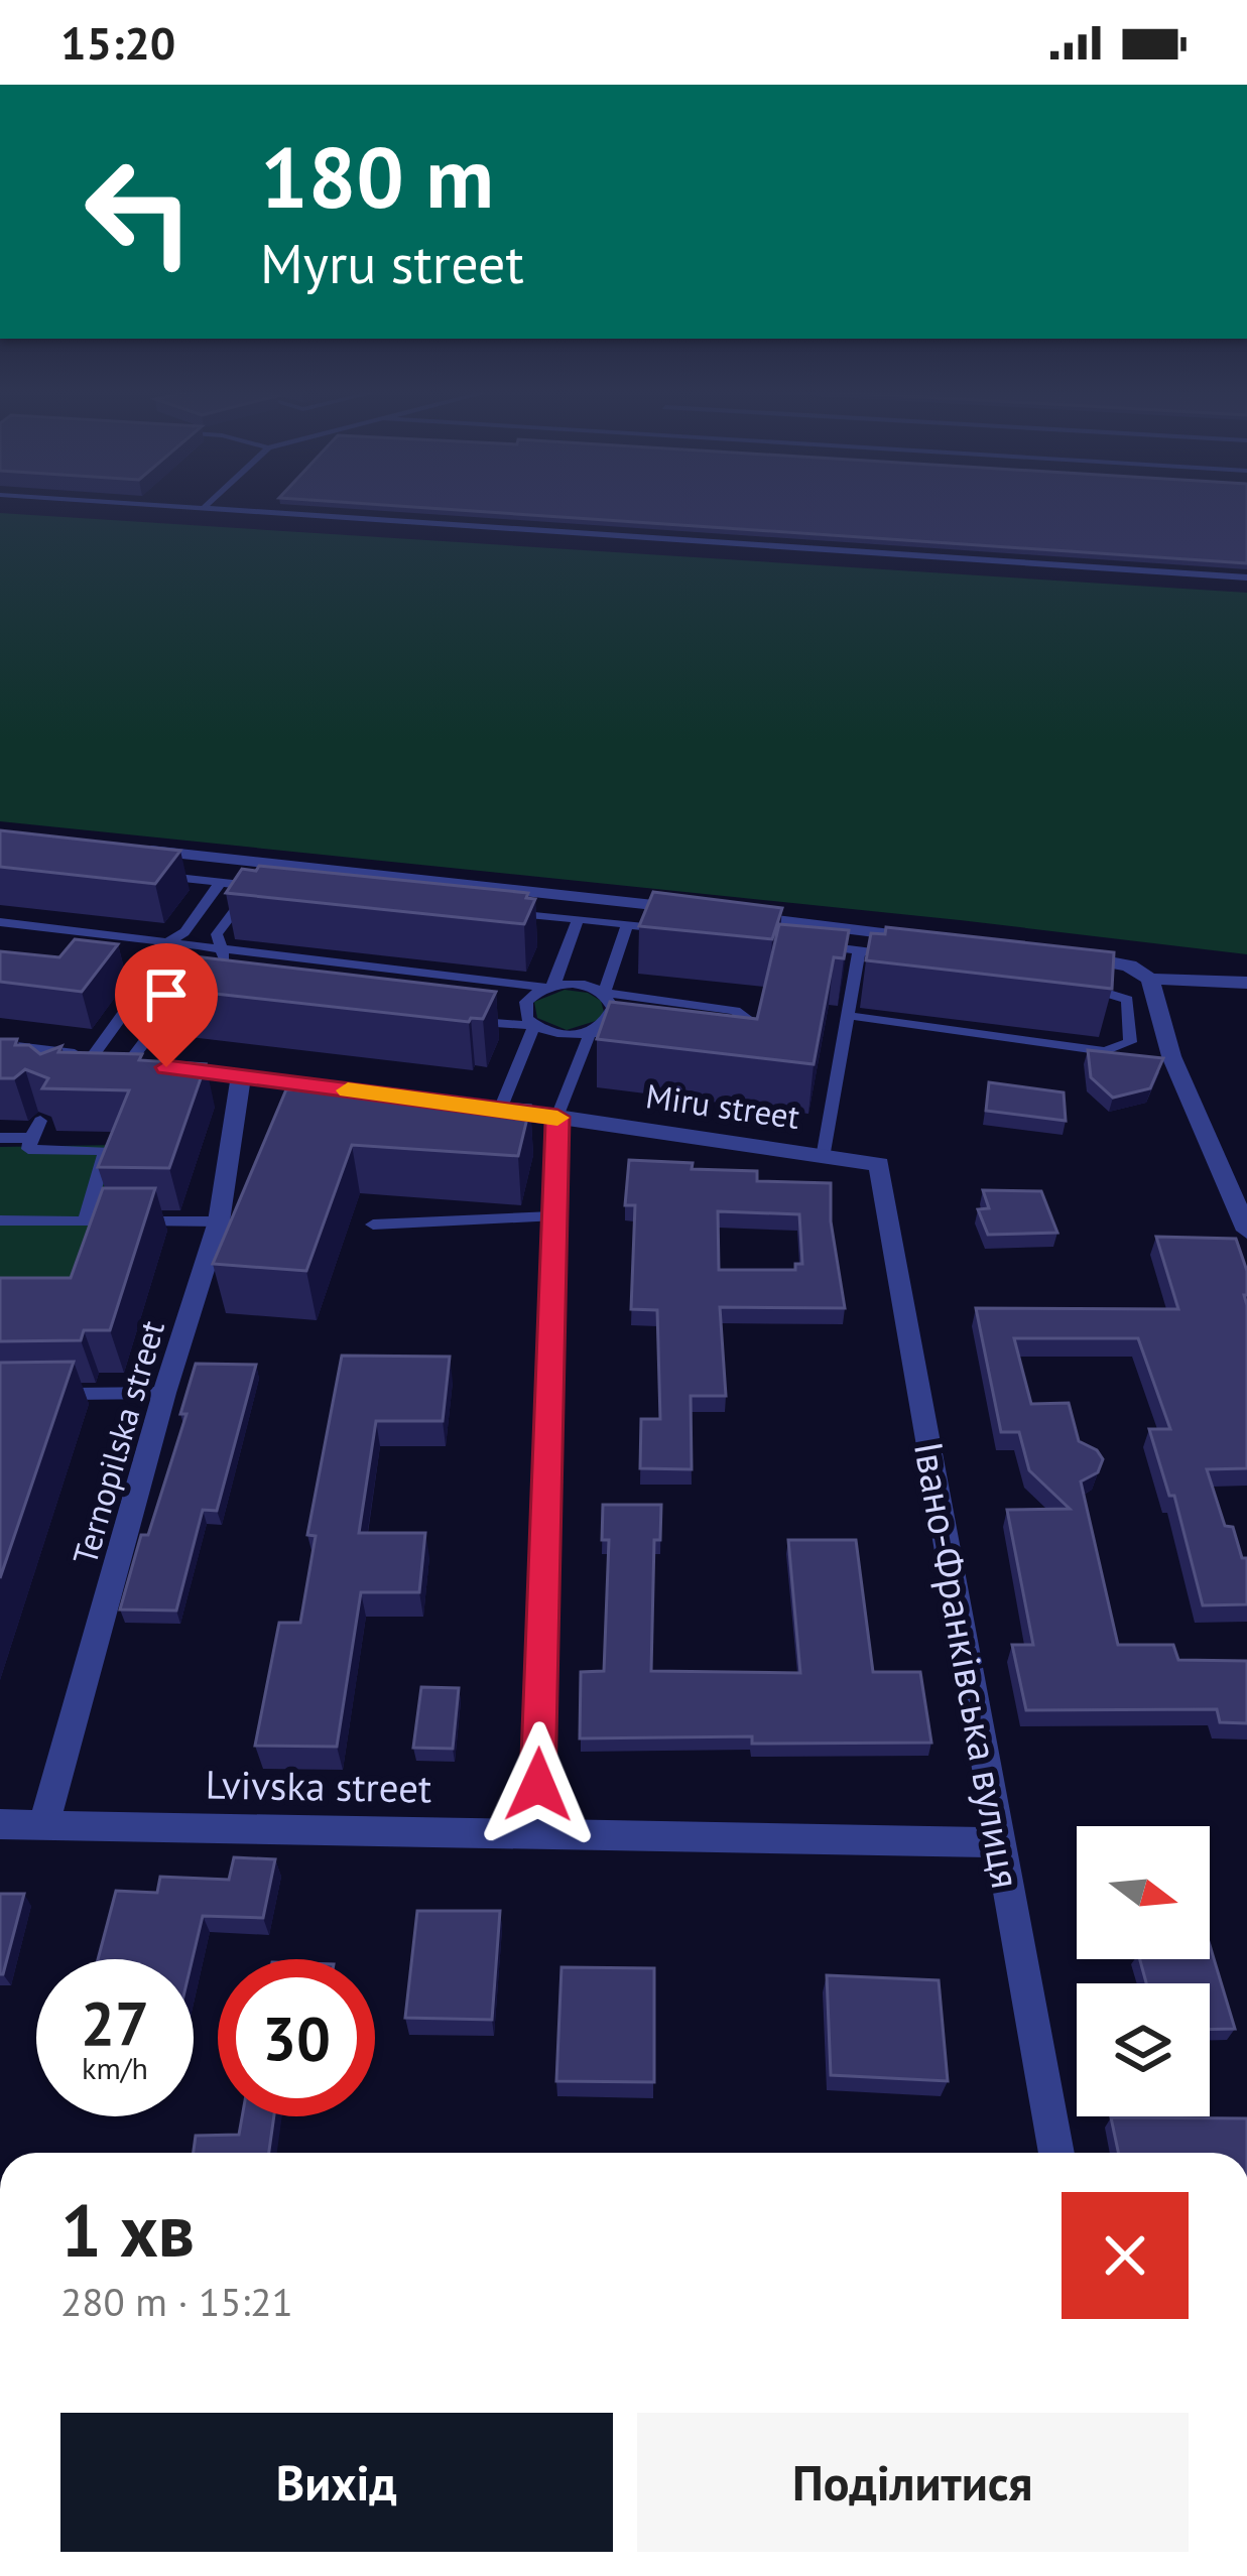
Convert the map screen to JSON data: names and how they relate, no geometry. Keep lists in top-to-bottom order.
{
  "streets": {
    "street": [
      "Miru street",
      "Ternopilska street",
      "Івано-Франківська вулиця",
      "Lvivska street"
    ]
  },
  "crossings": [
    ["Miru street", "Івано-Франківська вулиця"],
    ["Ternopilska street", "Lvivska street"],
    ["Івано-Франківська вулиця", "Lvivska street"]
  ],
  "north": "right",
  "page": {
    "status": "15:20",
    "turn": ["180 m", "Myru street"],
    "speed": "27 km/h",
    "limit": "30",
    "heading": ["1 хв", "280 m · 15:21"],
    "buttons": ["Вихід", "Поділитися"]
  }
}
